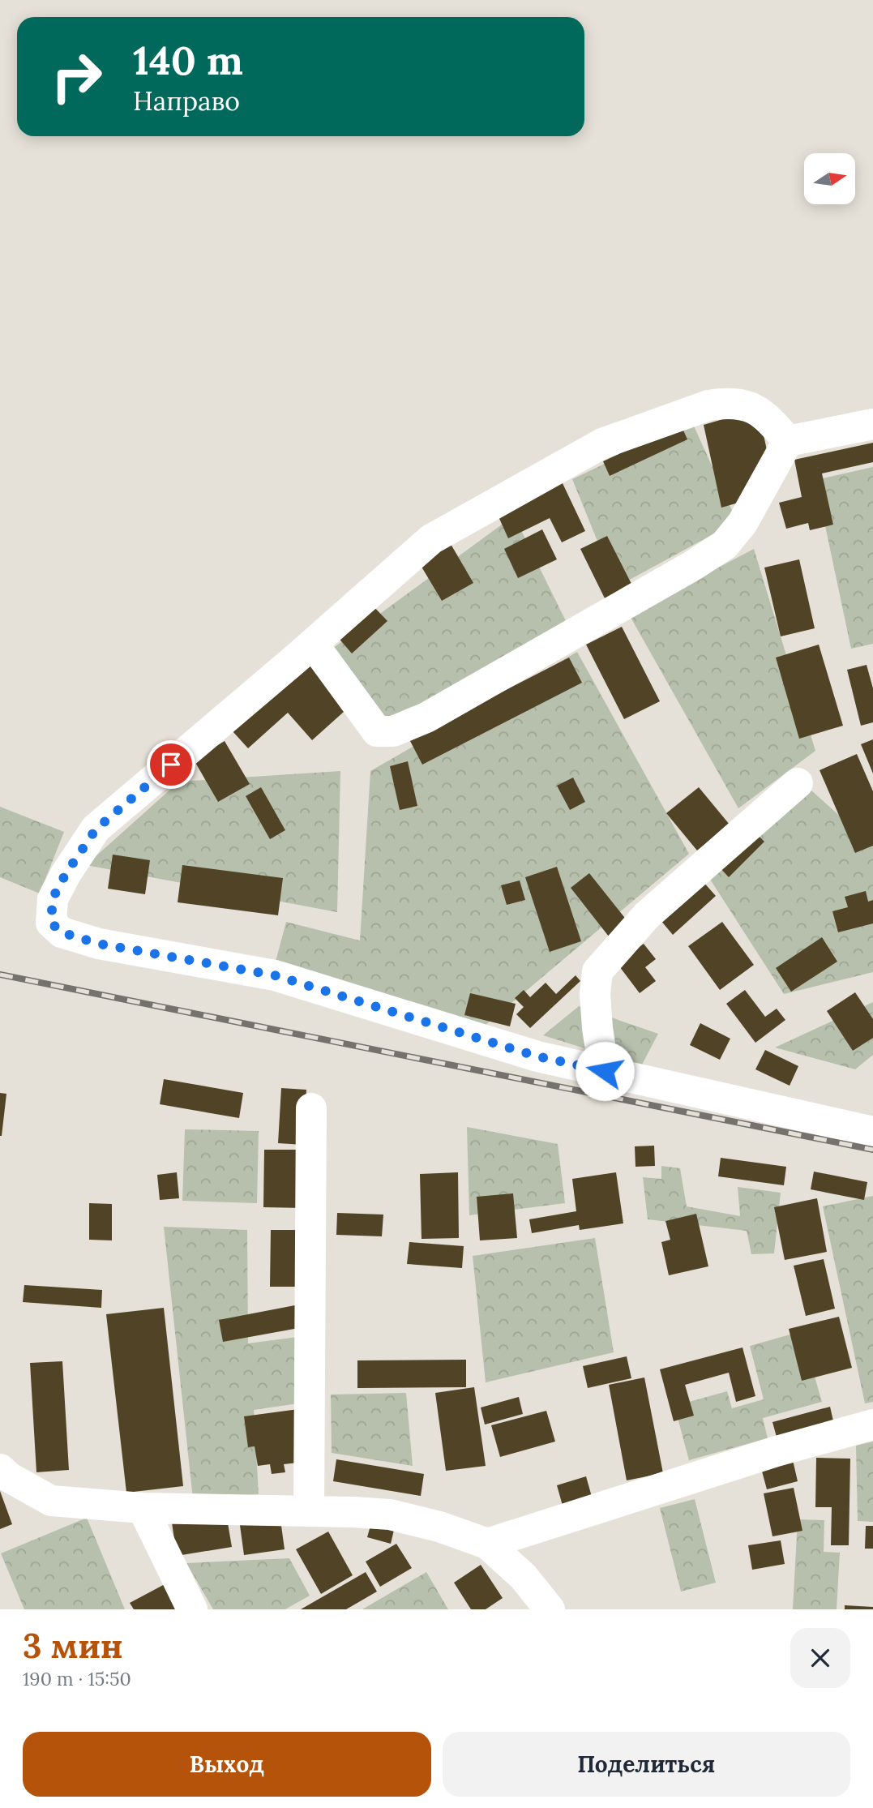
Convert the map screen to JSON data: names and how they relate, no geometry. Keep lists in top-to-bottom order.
{
  "north": "right",
  "page": {
    "turn": ["140 m", "Направо"],
    "heading": ["3 мин", "190 m · 15:50"],
    "buttons": ["Выход", "Поделиться"]
  }
}
